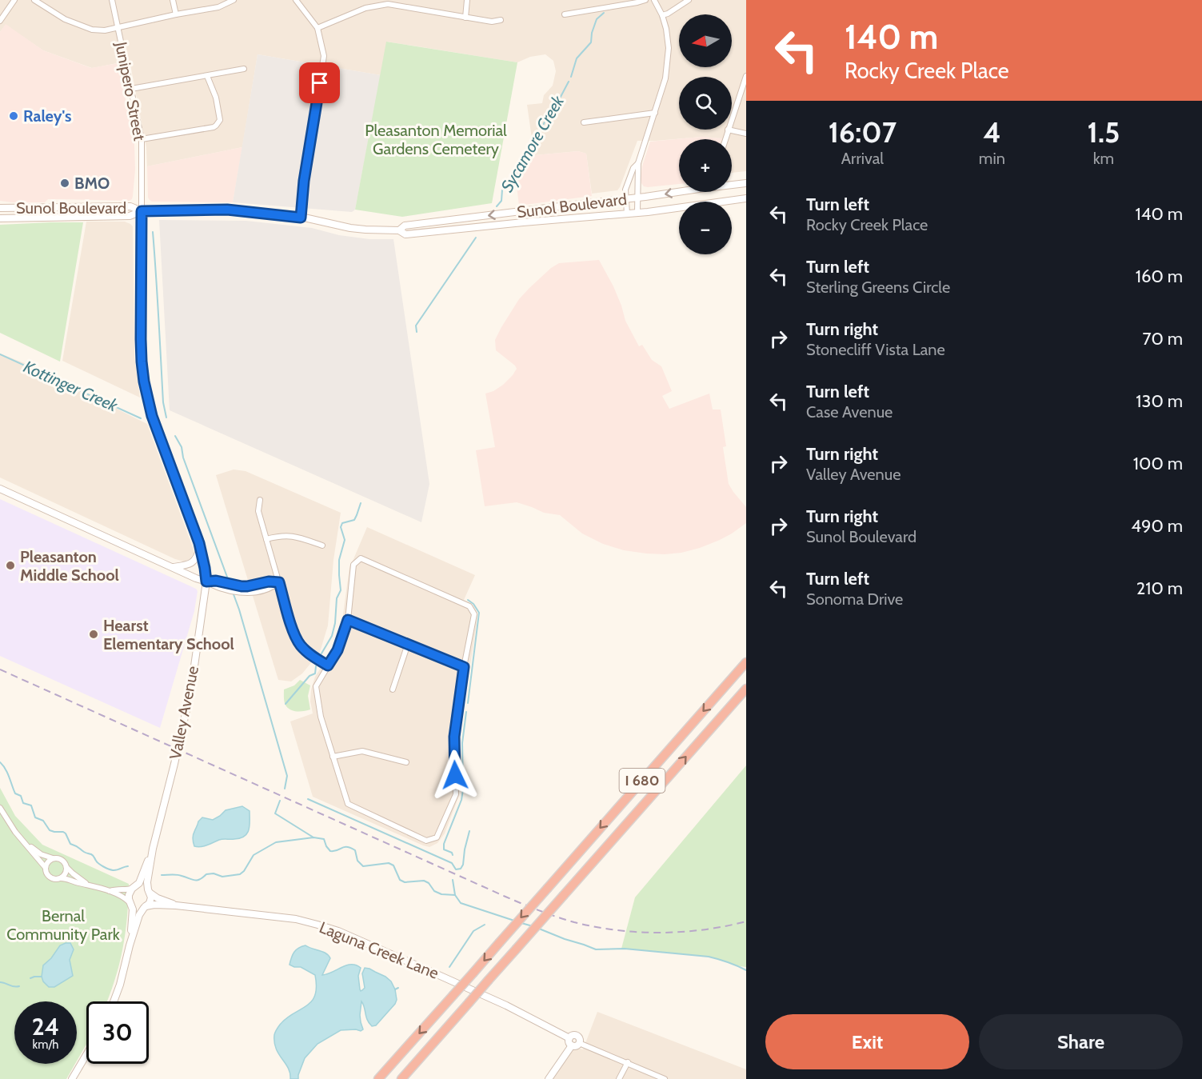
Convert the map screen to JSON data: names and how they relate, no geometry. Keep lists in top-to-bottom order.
{
  "streets": {
    "highway": ["I 680"],
    "main road": ["Sunol Boulevard"],
    "street": ["Junipero Street", "Valley Avenue", "Laguna Creek Lane"]
  },
  "crossings": [
    ["Junipero Street", "Sunol Boulevard"],
    ["Junipero Street", "Valley Avenue"],
    ["Sunol Boulevard", "Valley Avenue"],
    ["Valley Avenue", "Laguna Creek Lane"]
  ],
  "water": ["Sycamore Creek", "Kottinger Creek"],
  "parks": ["Pleasanton Memorial Gardens Cemetery", "Bernal Community Park"],
  "places": [
    "Raley's",
    "BMO",
    "Pleasanton Middle School",
    "Hearst Elementary School"
  ],
  "north": "left",
  "page": {
    "turn": ["140 m", "Rocky Creek Place"],
    "map_buttons": ["+", "−"],
    "eta": [
      "16:07",
      "Arrival",
      "4",
      "min",
      "1.5",
      "km"
    ],
    "list": [
      {
        "name": "Turn left",
        "note": "Rocky Creek Place",
        "value": "140 m"
      },
      {
        "name": "Turn left",
        "note": "Sterling Greens Circle",
        "value": "160 m"
      },
      {
        "name": "Turn right",
        "note": "Stonecliff Vista Lane",
        "value": "70 m"
      },
      {
        "name": "Turn left",
        "note": "Case Avenue",
        "value": "130 m"
      },
      {
        "name": "Turn right",
        "note": "Valley Avenue",
        "value": "100 m"
      },
      {
        "name": "Turn right",
        "note": "Sunol Boulevard",
        "value": "490 m"
      },
      {
        "name": "Turn left",
        "note": "Sonoma Drive",
        "value": "210 m"
      }
    ],
    "speed": "24 km/h",
    "limit": "30",
    "buttons": ["Exit", "Share"]
  }
}
